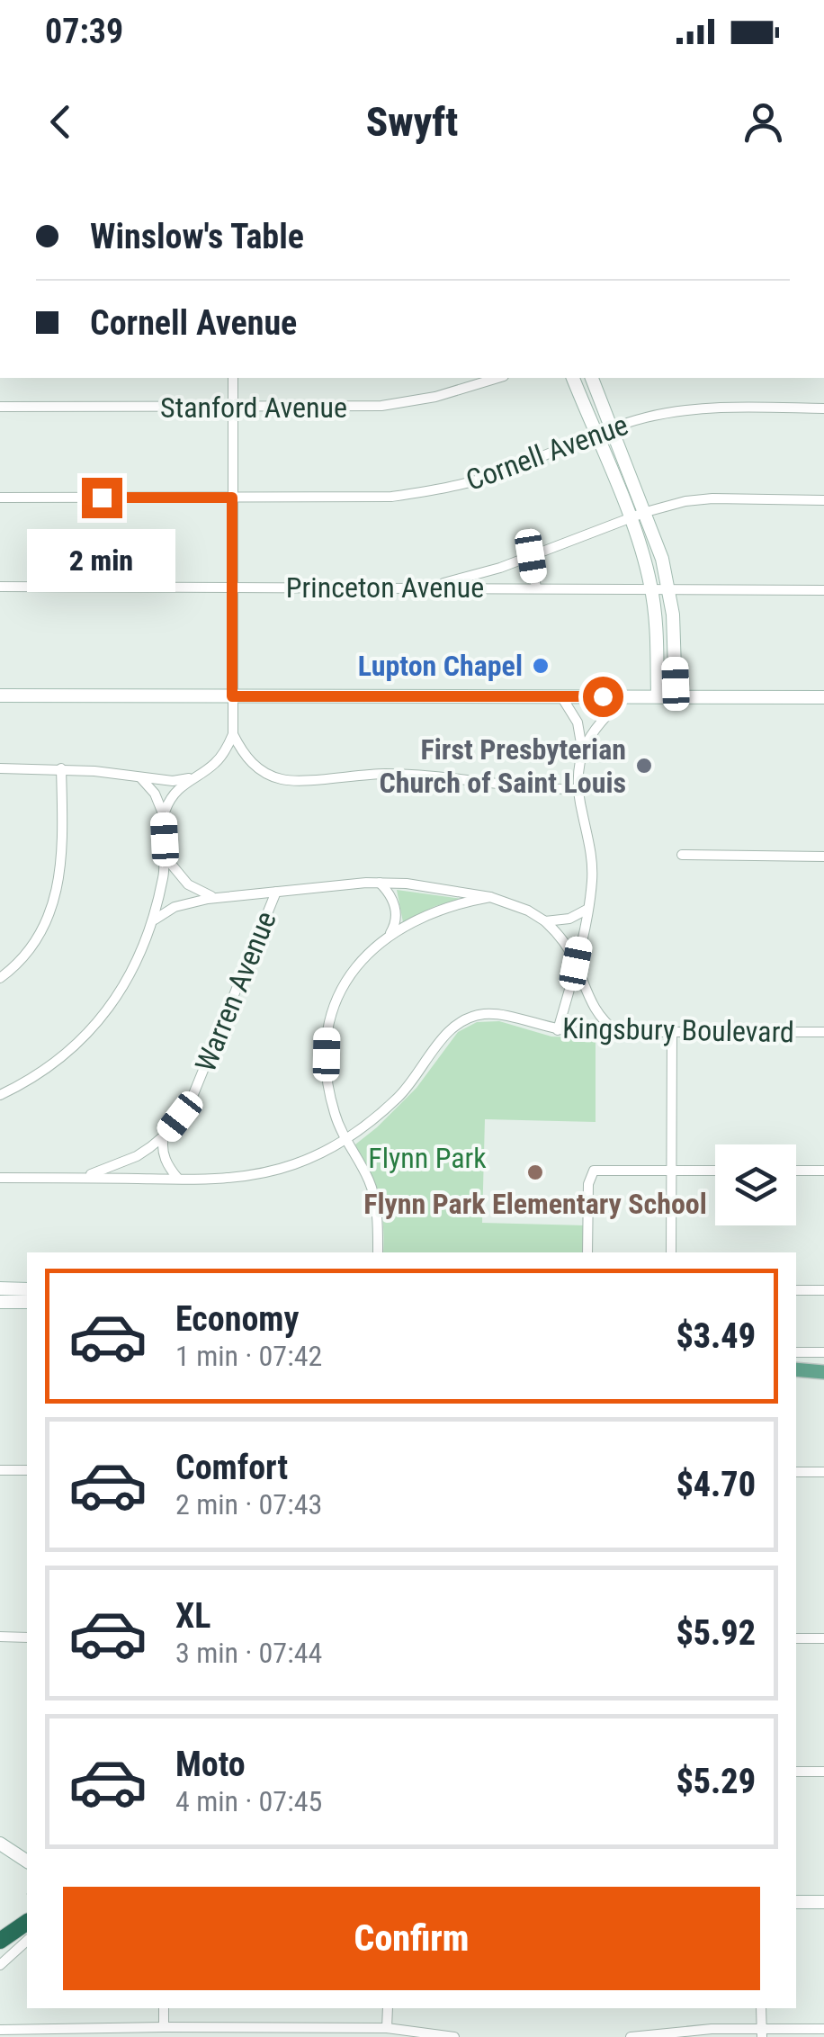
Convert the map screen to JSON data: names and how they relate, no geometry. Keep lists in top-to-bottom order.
{
  "streets": {
    "street": [
      "Stanford Avenue",
      "Cornell Avenue",
      "Princeton Avenue",
      "Warren Avenue",
      "Kingsbury Boulevard"
    ]
  },
  "crossings": [
    ["Warren Avenue", "Kingsbury Boulevard"]
  ],
  "parks": ["Flynn Park"],
  "places": ["Lupton Chapel", "First Presbyterian Church of Saint Louis", "Flynn Park Elementary School"],
  "page": {
    "status": "07:39",
    "header": "Swyft",
    "banner": ["Winslow's Table", "Cornell Avenue"],
    "bubble": "2 min",
    "list": [
      {
        "name": "Economy",
        "note": "1 min · 07:42",
        "value": "$3.49"
      },
      {
        "name": "Comfort",
        "note": "2 min · 07:43",
        "value": "$4.70"
      },
      {
        "name": "XL",
        "note": "3 min · 07:44",
        "value": "$5.92"
      },
      {
        "name": "Moto",
        "note": "4 min · 07:45",
        "value": "$5.29"
      }
    ],
    "buttons": "Confirm"
  }
}
